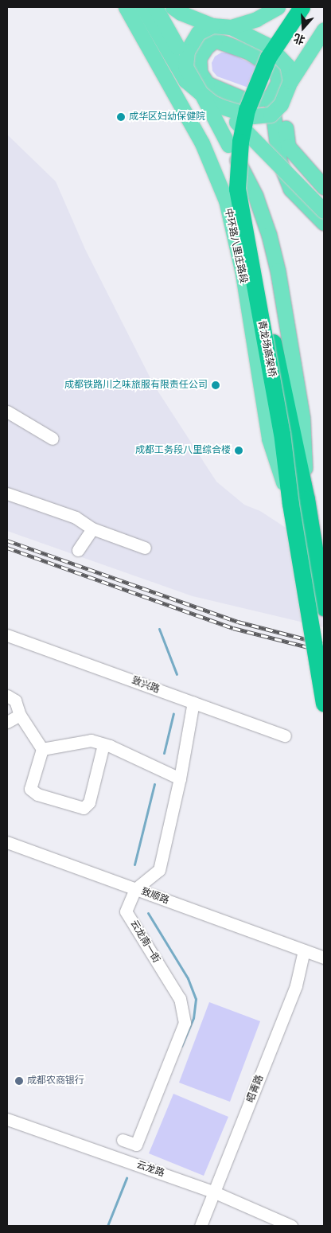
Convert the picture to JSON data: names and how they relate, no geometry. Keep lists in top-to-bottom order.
{
  "streets": {
    "highway": ["青龙场高架桥"],
    "main road": ["中环路八里庄路段"],
    "street": [
      "致兴路",
      "致顺路",
      "云龙南一街",
      "昭青路",
      "云龙路"
    ]
  },
  "crossings": [
    ["中环路八里庄路段", "青龙场高架桥"],
    ["致兴路", "云龙南一街"],
    ["致顺路", "云龙南一街"],
    ["致顺路", "昭青路"],
    ["昭青路", "云龙路"]
  ],
  "places": [
    "成华区妇幼保健院",
    "成都铁路川之味旅服有限责任公司",
    "成都工务段八里综合楼",
    "成都农商银行"
  ],
  "north": "bottom"
}
